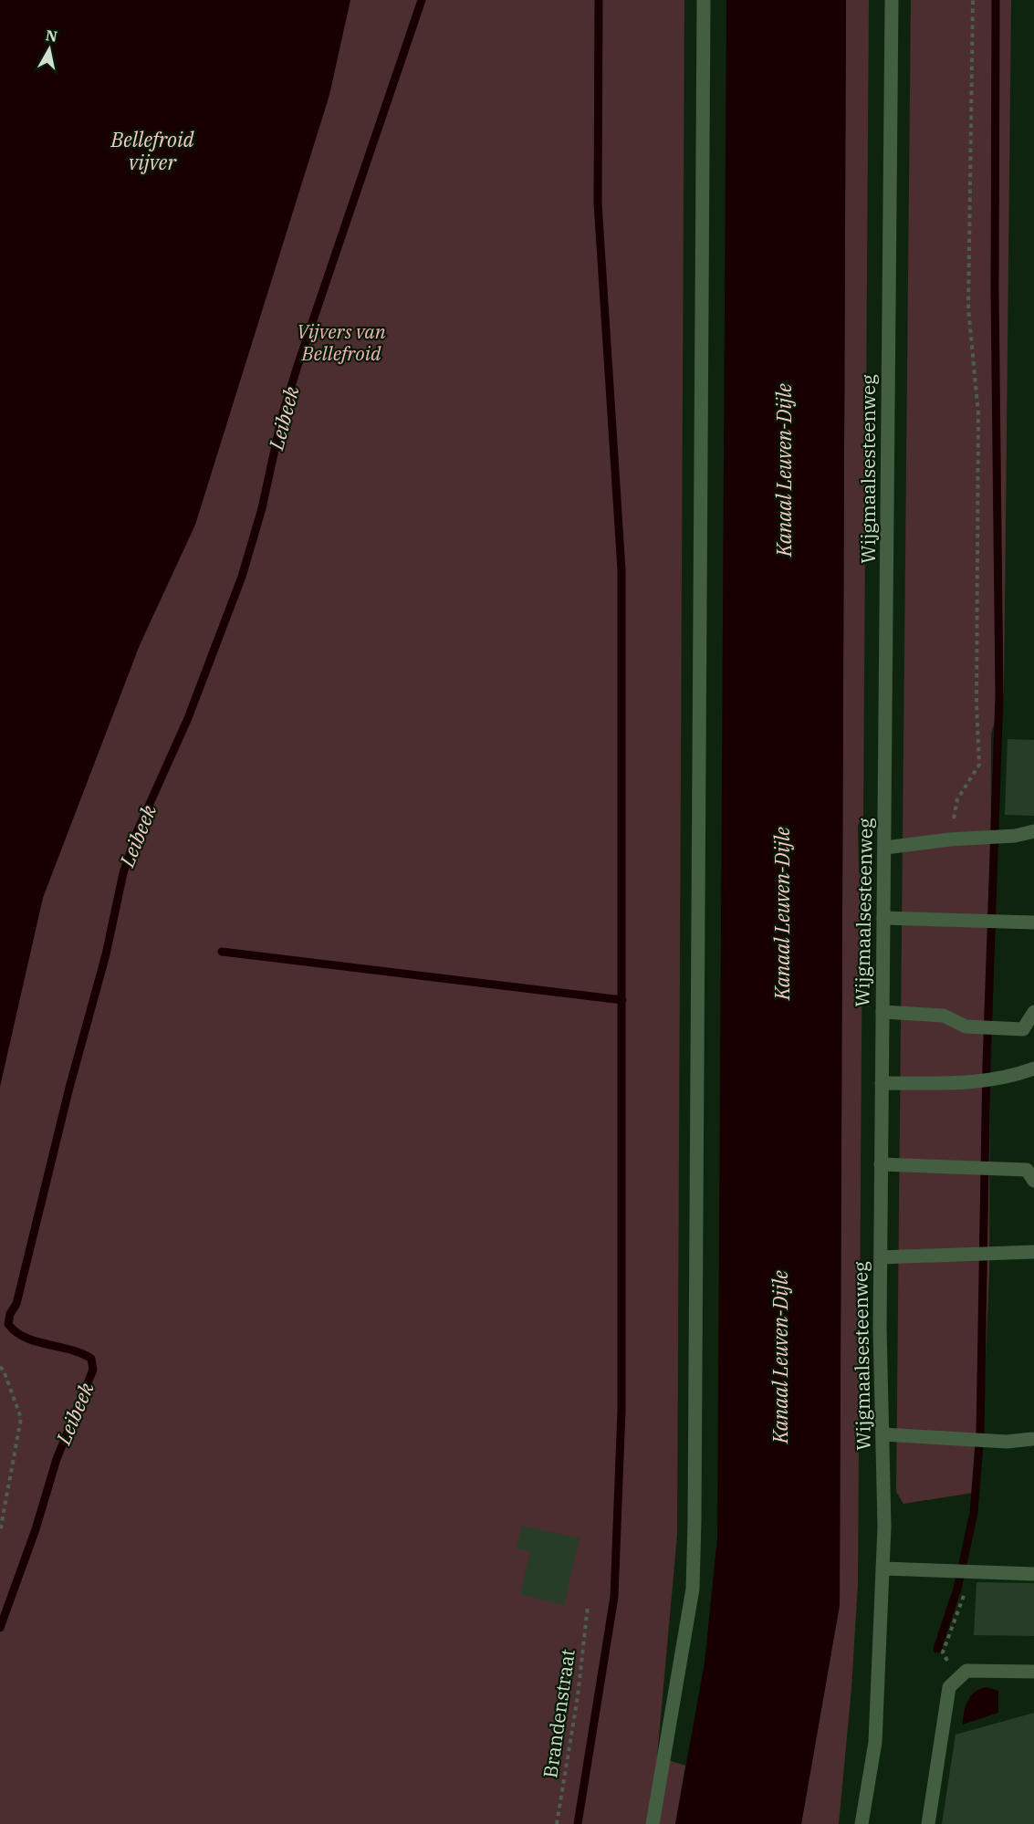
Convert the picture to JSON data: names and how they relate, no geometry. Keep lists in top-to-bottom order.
{
  "streets": {
    "street": ["Wijgmaalsesteenweg"],
    "path": ["Brandenstraat"]
  },
  "water": ["Bellefroid vijver", "Leibeek", "Kanaal Leuven-Dijle"],
  "parks": ["Vijvers van Bellefroid"],
  "north": "top"
}
